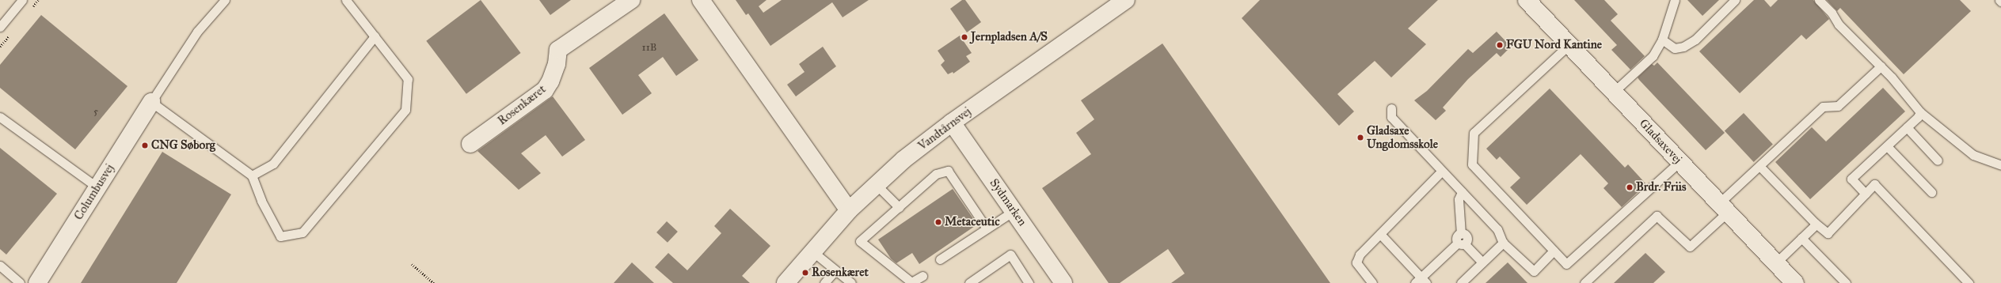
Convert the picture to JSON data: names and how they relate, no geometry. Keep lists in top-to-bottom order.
{
  "streets": {
    "street": [
      "Rosenkæret",
      "Vandtårnsvej",
      "Gladsaxevej",
      "Columbusvej",
      "Sydmarken"
    ]
  },
  "crossings": [
    ["Vandtårnsvej", "Sydmarken"]
  ],
  "places": [
    "Jernpladsen A/S",
    "FGU Nord Kantine",
    "Gladsaxe Ungdomsskole",
    "CNG Søborg",
    "Brdr. Friis",
    "Metaceutic",
    "Rosenkæret"
  ],
  "house_numbers": ["11B", "5"]
}
